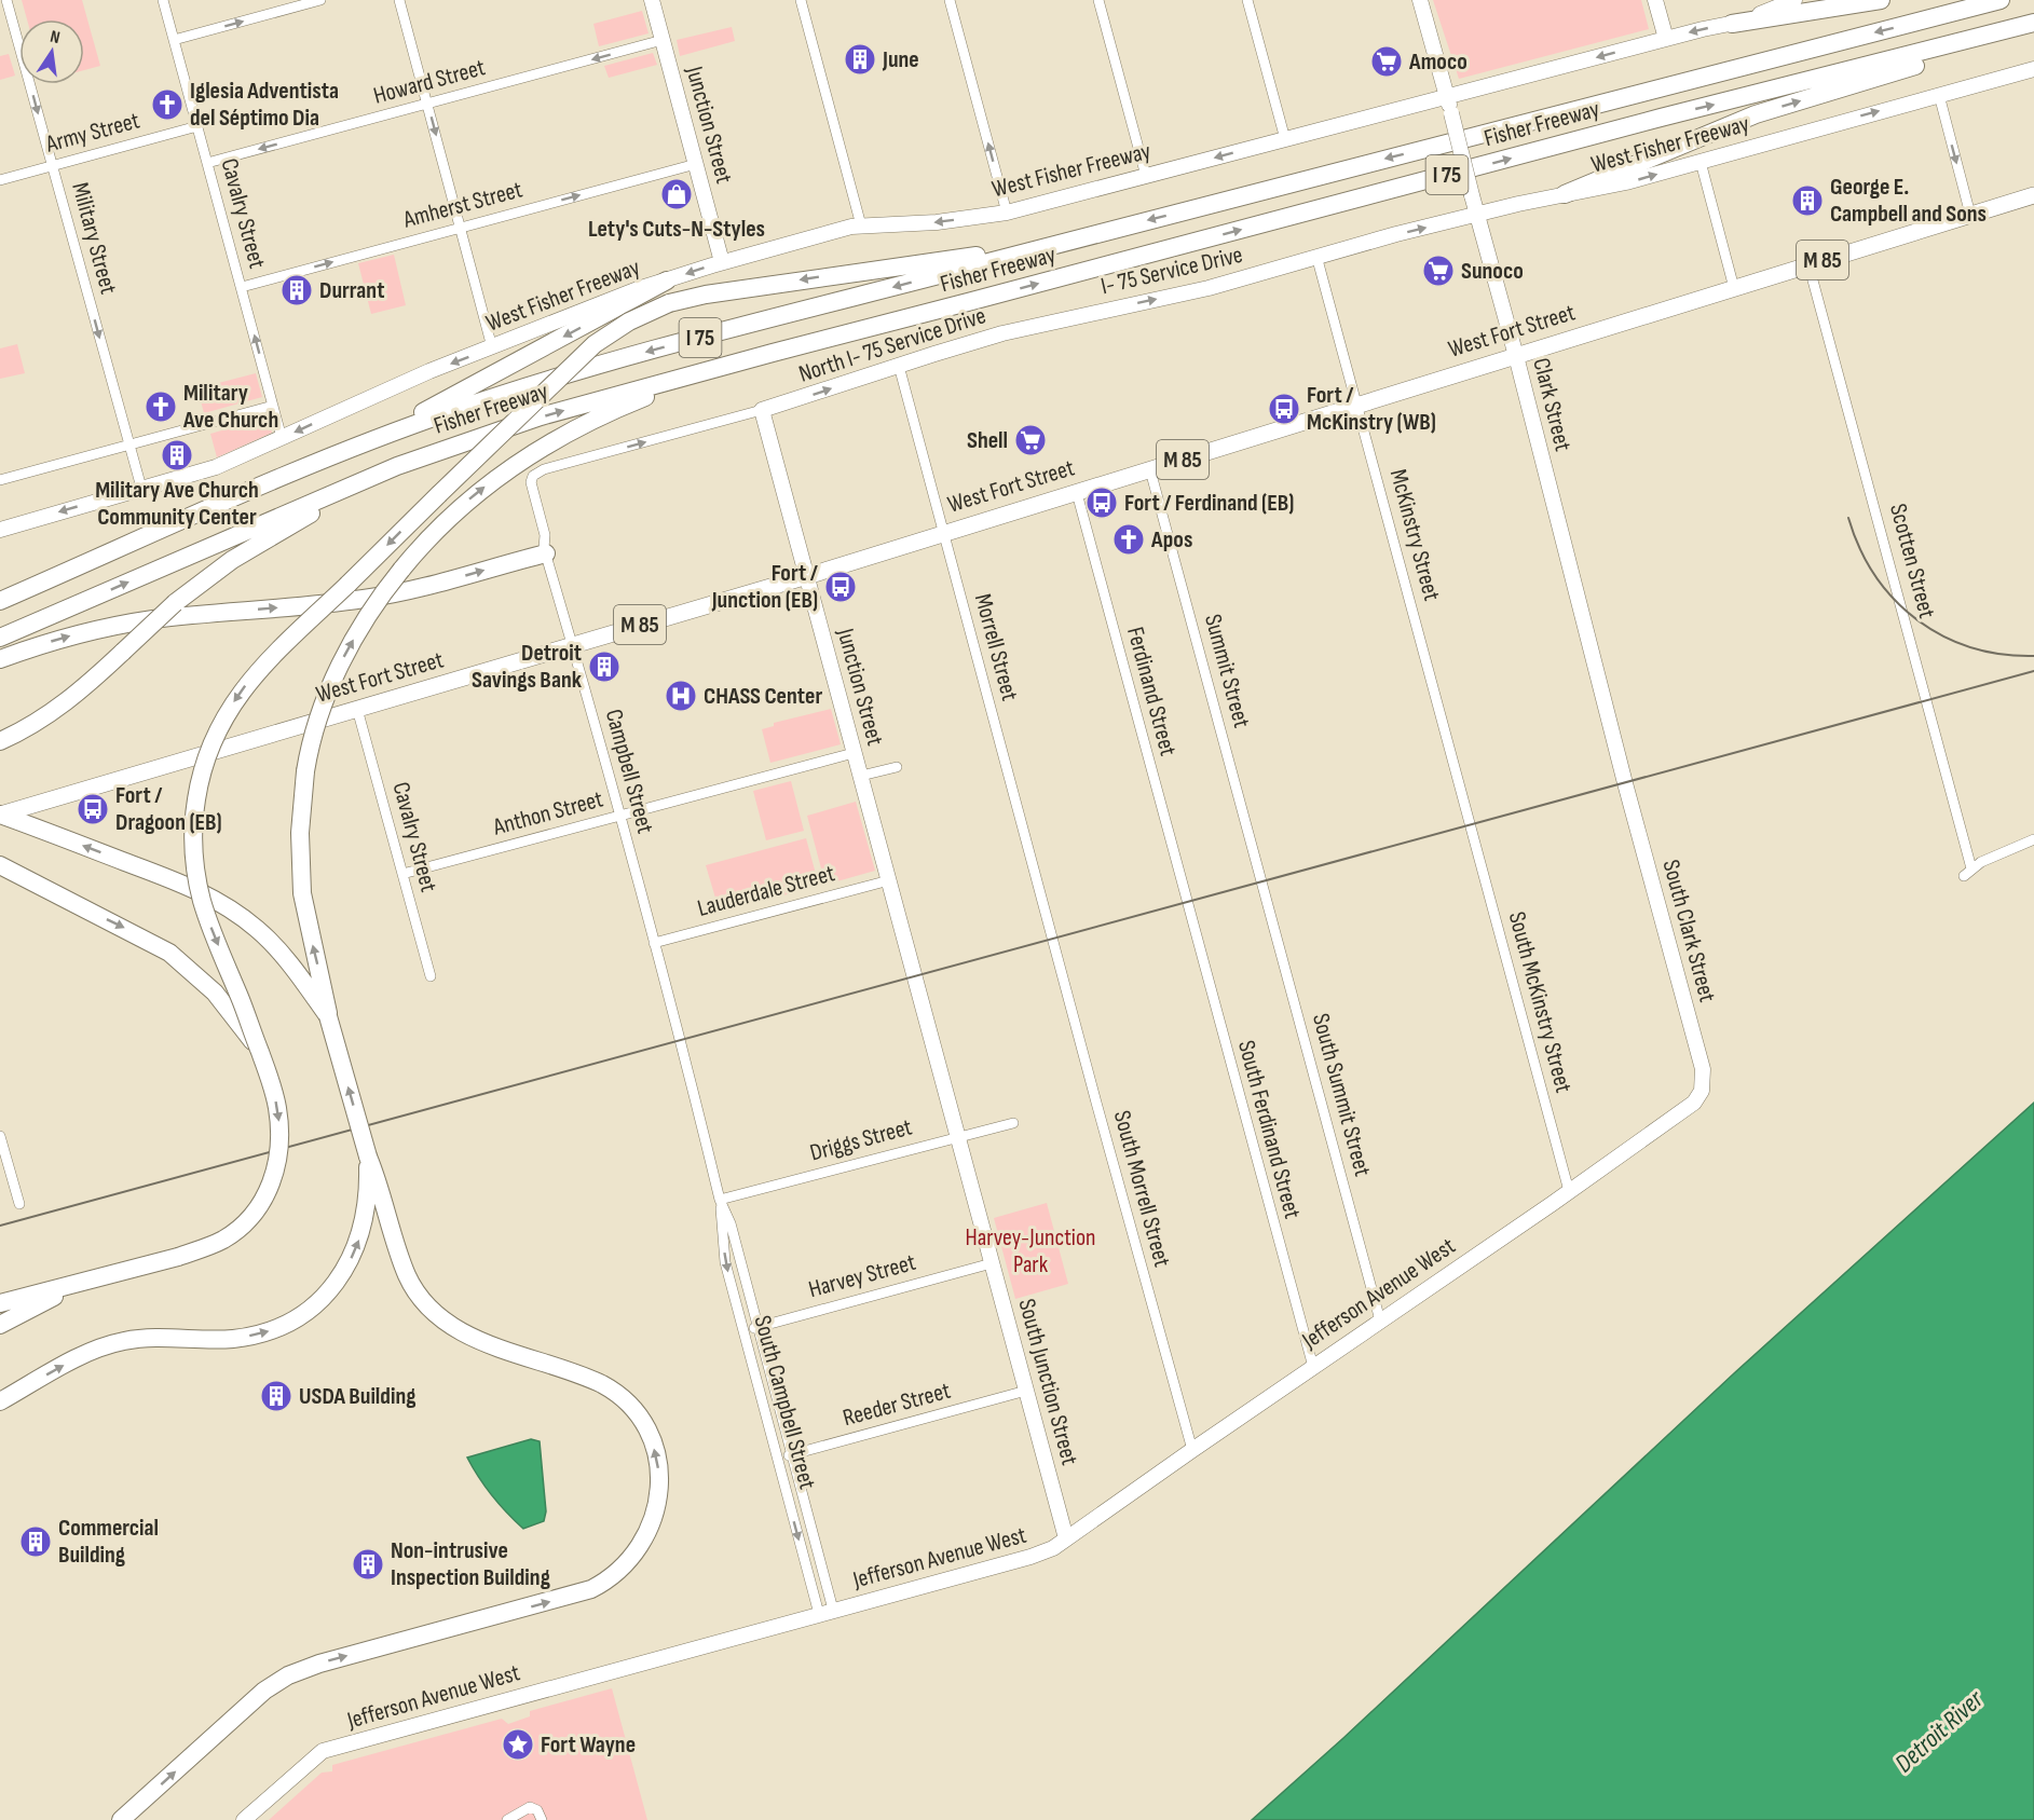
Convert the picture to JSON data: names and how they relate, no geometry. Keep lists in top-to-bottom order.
{
  "streets": {
    "highway": ["Fisher Freeway", "I 75"],
    "main road": [
      "Junction Street",
      "West Fisher Freeway",
      "M 85",
      "I- 75 Service Drive",
      "West Fort Street",
      "North I- 75 Service Drive",
      "Clark Street",
      "South Clark Street",
      "Jefferson Avenue West",
      "South Junction Street"
    ],
    "street": [
      "Howard Street",
      "Army Street",
      "Amherst Street",
      "Cavalry Street",
      "Military Street",
      "McKinstry Street",
      "Scotten Street",
      "Morrell Street",
      "Summit Street",
      "Ferdinand Street",
      "Campbell Street",
      "Anthon Street",
      "Lauderdale Street",
      "South McKinstry Street",
      "South Summit Street",
      "South Ferdinand Street",
      "Driggs Street",
      "South Morrell Street",
      "Harvey Street",
      "South Campbell Street",
      "Reeder Street"
    ]
  },
  "crossings": [
    ["Howard Street", "Junction Street"],
    ["Howard Street", "Cavalry Street"],
    ["Junction Street", "West Fisher Freeway"],
    ["Junction Street", "Amherst Street"],
    ["Junction Street", "West Fort Street"],
    ["Junction Street", "North I- 75 Service Drive"],
    ["Junction Street", "Campbell Street"],
    ["Junction Street", "Anthon Street"],
    ["Junction Street", "Lauderdale Street"],
    ["Junction Street", "South Junction Street"],
    ["Army Street", "Cavalry Street"],
    ["Army Street", "Military Street"],
    ["West Fisher Freeway", "Cavalry Street"],
    ["West Fisher Freeway", "I- 75 Service Drive"],
    ["West Fisher Freeway", "Clark Street"],
    ["West Fisher Freeway", "McKinstry Street"],
    ["Amherst Street", "Cavalry Street"],
    ["Cavalry Street", "West Fort Street"],
    ["Cavalry Street", "Anthon Street"],
    ["I- 75 Service Drive", "North I- 75 Service Drive"],
    ["I- 75 Service Drive", "McKinstry Street"],
    ["West Fort Street", "Clark Street"],
    ["West Fort Street", "McKinstry Street"],
    ["West Fort Street", "Scotten Street"],
    ["West Fort Street", "Morrell Street"],
    ["West Fort Street", "Summit Street"],
    ["West Fort Street", "Ferdinand Street"],
    ["West Fort Street", "Campbell Street"],
    ["North I- 75 Service Drive", "Morrell Street"],
    ["North I- 75 Service Drive", "Campbell Street"],
    ["Clark Street", "South Clark Street"],
    ["McKinstry Street", "South McKinstry Street"],
    ["Morrell Street", "South Morrell Street"],
    ["Summit Street", "South Summit Street"],
    ["Ferdinand Street", "South Ferdinand Street"],
    ["Campbell Street", "Anthon Street"],
    ["Campbell Street", "Lauderdale Street"],
    ["Campbell Street", "South Campbell Street"],
    ["South Clark Street", "Jefferson Avenue West"],
    ["South McKinstry Street", "Jefferson Avenue West"],
    ["South Summit Street", "Jefferson Avenue West"],
    ["South Ferdinand Street", "Jefferson Avenue West"],
    ["Driggs Street", "South Junction Street"],
    ["Driggs Street", "South Campbell Street"],
    ["South Morrell Street", "Jefferson Avenue West"],
    ["Harvey Street", "South Junction Street"],
    ["Harvey Street", "South Campbell Street"],
    ["Jefferson Avenue West", "South Junction Street"],
    ["Jefferson Avenue West", "South Campbell Street"],
    ["South Junction Street", "Reeder Street"],
    ["South Campbell Street", "Reeder Street"]
  ],
  "one_way": [
    "Howard Street",
    "Amherst Street",
    "Military Street",
    "I- 75 Service Drive",
    "North I- 75 Service Drive"
  ],
  "water": ["Detroit River"],
  "parks": ["Harvey-Junction Park"],
  "places": {
    "building": [
      "June",
      "George E. Campbell and Sons",
      "Durrant",
      "Military Ave Church Community Center",
      "Detroit Savings Bank",
      "USDA Building",
      "Commercial Building",
      "Non-intrusive Inspection Building"
    ],
    "supermarket": ["Amoco", "Sunoco", "Shell"],
    "church": ["Iglesia Adventista del Séptimo Dia", "Military Ave Church", "Apos"],
    "shop": ["Lety's Cuts-N-Styles"],
    "bus stop": [
      "Fort / McKinstry (WB)",
      "Fort / Ferdinand (EB)",
      "Fort / Junction (EB)",
      "Fort / Dragoon (EB)"
    ],
    "hospital": ["CHASS Center"],
    "place": ["Fort Wayne"]
  },
  "north": "top"
}
